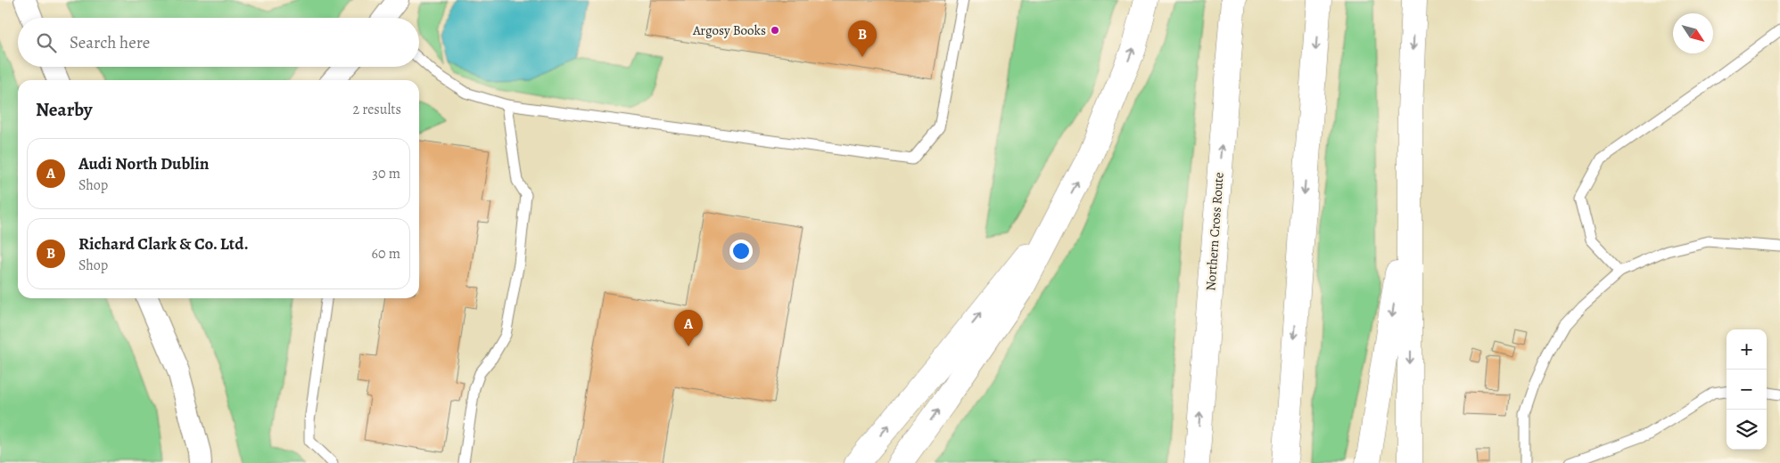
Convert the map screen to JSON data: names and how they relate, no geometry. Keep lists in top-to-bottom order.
{
  "streets": {
    "highway": ["Northern Cross Route"]
  },
  "places": ["Argosy Books"],
  "north": "bottom right",
  "page": {
    "search": "Search here",
    "pins": ["B", "A"],
    "heading": ["Nearby", "2 results"],
    "list": [
      {
        "mark": "A",
        "name": "Audi North Dublin",
        "note": "Shop",
        "value": "30 m"
      },
      {
        "mark": "B",
        "name": "Richard Clark & Co. Ltd.",
        "note": "Shop",
        "value": "60 m"
      }
    ],
    "map_buttons": ["+", "−"]
  }
}
